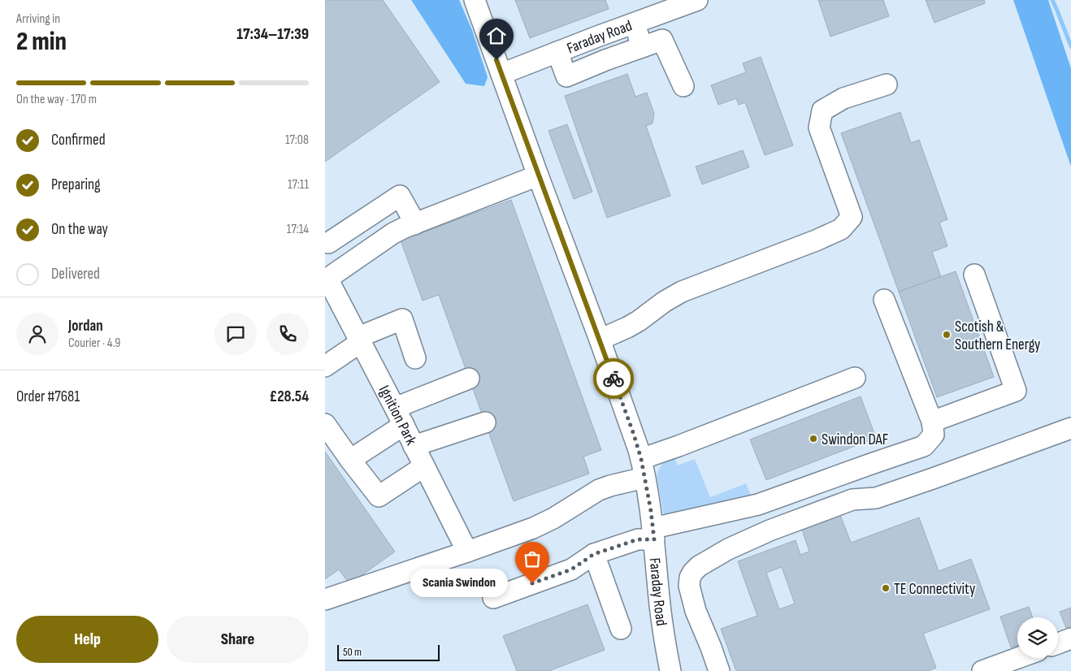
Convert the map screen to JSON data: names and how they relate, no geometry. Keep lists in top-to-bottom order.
{
  "streets": {
    "street": ["Faraday Road", "Ignition Park"]
  },
  "crossings": [
    ["Faraday Road", "Ignition Park"]
  ],
  "places": [
    "Scotish & Southern Energy",
    "Swindon DAF",
    "Scania Swindon",
    "TE Connectivity"
  ],
  "scale_bar": "50 m",
  "page": {
    "heading": ["2 min", "Arriving in", "17:34–17:39"],
    "panel": [
      "Jordan",
      "Courier · 4.9",
      "Order #7681",
      "£28.54"
    ],
    "bar": "On the way · 170 m",
    "list": [
      ["Confirmed", "17:08"],
      ["Preparing", "17:11"],
      ["On the way", "17:14"],
      "Delivered"
    ],
    "bubble": "Scania Swindon",
    "buttons": ["Help", "Share"],
    "scale": "50 m"
  }
}
